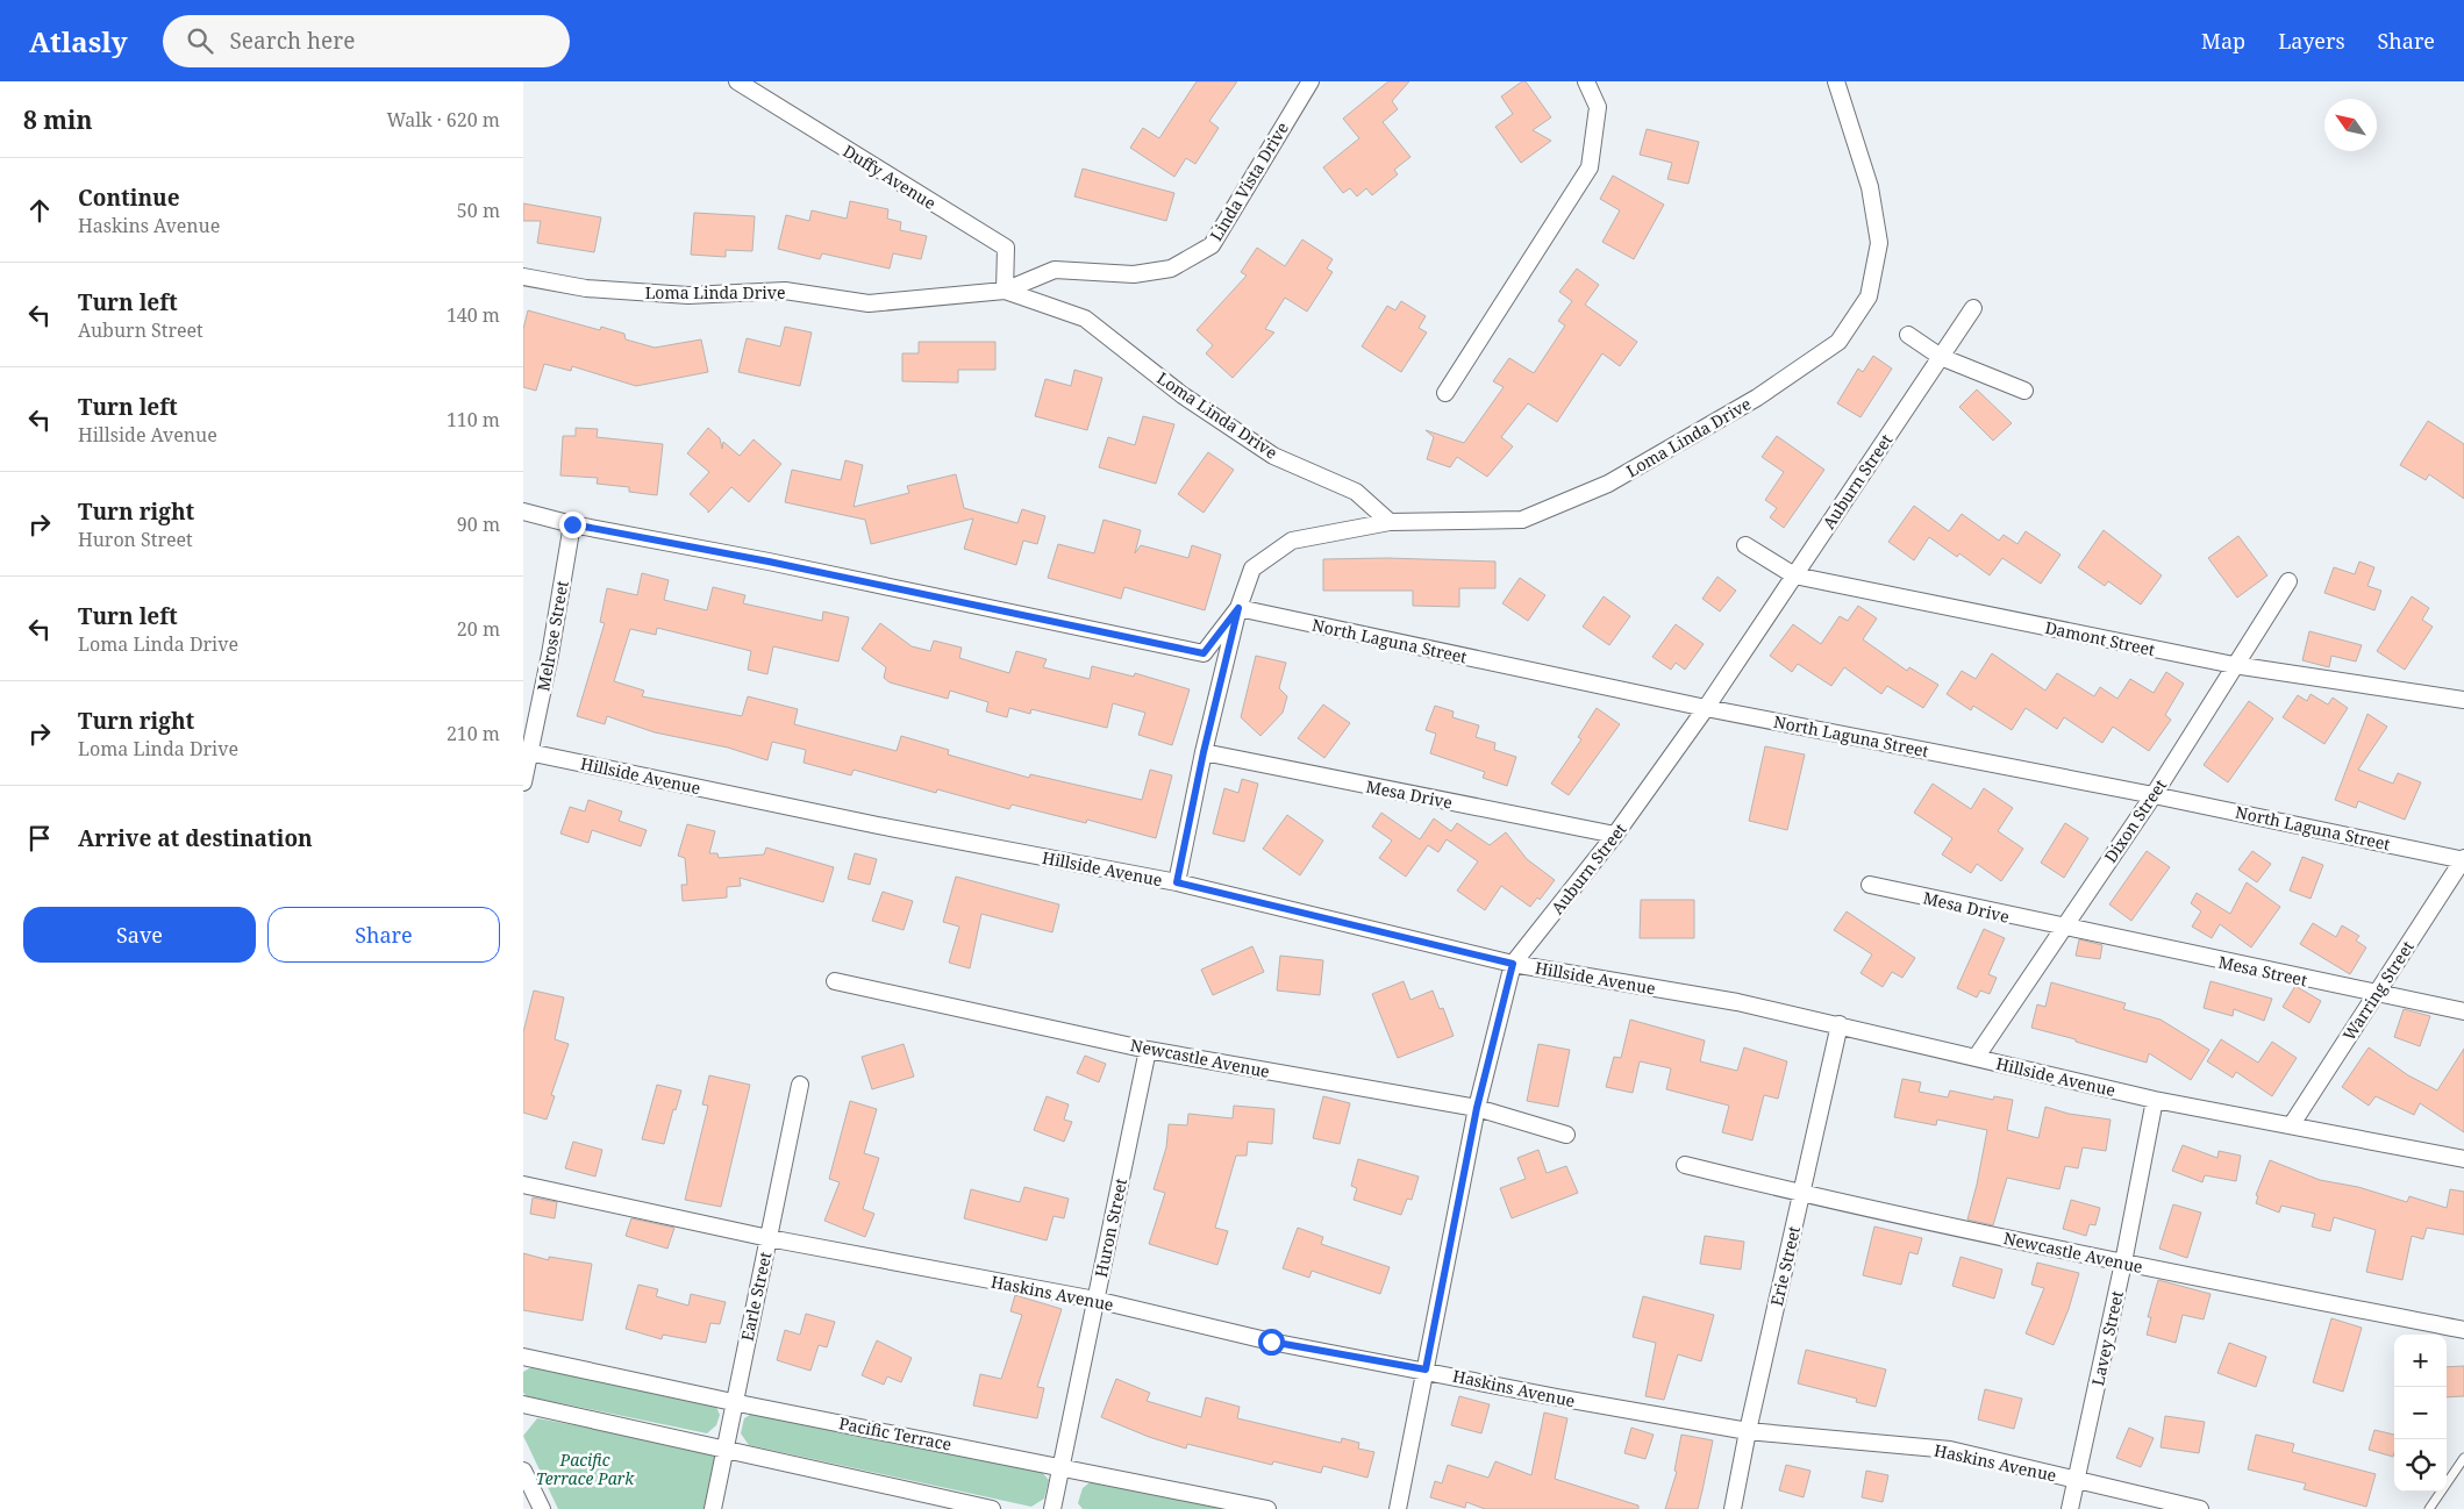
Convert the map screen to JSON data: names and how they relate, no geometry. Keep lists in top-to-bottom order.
{
  "streets": {
    "street": [
      "Duffy Avenue",
      "Linda Vista Drive",
      "Loma Linda Drive",
      "Auburn Street",
      "Melrose Street",
      "Damont Street",
      "North Laguna Street",
      "Hillside Avenue",
      "Mesa Drive",
      "Dixon Street",
      "Mesa Street",
      "Warring Street",
      "Newcastle Avenue",
      "Huron Street",
      "Erie Street",
      "Haskins Avenue",
      "Earle Street",
      "Lavey Street",
      "Pacific Terrace"
    ]
  },
  "crossings": [
    ["Duffy Avenue", "Linda Vista Drive"],
    ["Duffy Avenue", "Loma Linda Drive"],
    ["Linda Vista Drive", "Loma Linda Drive"],
    ["Auburn Street", "Damont Street"],
    ["Auburn Street", "North Laguna Street"],
    ["Auburn Street", "Hillside Avenue"],
    ["Auburn Street", "Mesa Drive"],
    ["Auburn Street", "Newcastle Avenue"],
    ["Auburn Street", "Haskins Avenue"],
    ["Melrose Street", "Hillside Avenue"],
    ["Damont Street", "Dixon Street"],
    ["North Laguna Street", "Dixon Street"],
    ["North Laguna Street", "Warring Street"],
    ["Hillside Avenue", "Dixon Street"],
    ["Hillside Avenue", "Warring Street"],
    ["Hillside Avenue", "Erie Street"],
    ["Hillside Avenue", "Lavey Street"],
    ["Mesa Drive", "Dixon Street"],
    ["Mesa Drive", "Mesa Street"],
    ["Dixon Street", "Mesa Street"],
    ["Mesa Street", "Warring Street"],
    ["Newcastle Avenue", "Huron Street"],
    ["Newcastle Avenue", "Erie Street"],
    ["Newcastle Avenue", "Lavey Street"],
    ["Huron Street", "Haskins Avenue"],
    ["Huron Street", "Pacific Terrace"],
    ["Erie Street", "Haskins Avenue"],
    ["Haskins Avenue", "Earle Street"],
    ["Haskins Avenue", "Lavey Street"],
    ["Earle Street", "Pacific Terrace"]
  ],
  "parks": ["Pacific Terrace Park"],
  "north": "top left",
  "page": {
    "header": "Atlasly",
    "search": "Search here",
    "nav": ["Map", "Layers", "Share"],
    "heading": ["8 min", "Walk · 620 m"],
    "list": [
      ["Continue", "Haskins Avenue", "50 m"],
      ["Turn left", "Auburn Street", "140 m"],
      ["Turn left", "Hillside Avenue", "110 m"],
      ["Turn right", "Huron Street", "90 m"],
      ["Turn left", "Loma Linda Drive", "20 m"],
      ["Turn right", "Loma Linda Drive", "210 m"],
      "Arrive at destination"
    ],
    "buttons": ["Save", "Share"],
    "map_buttons": ["+", "−"]
  }
}
